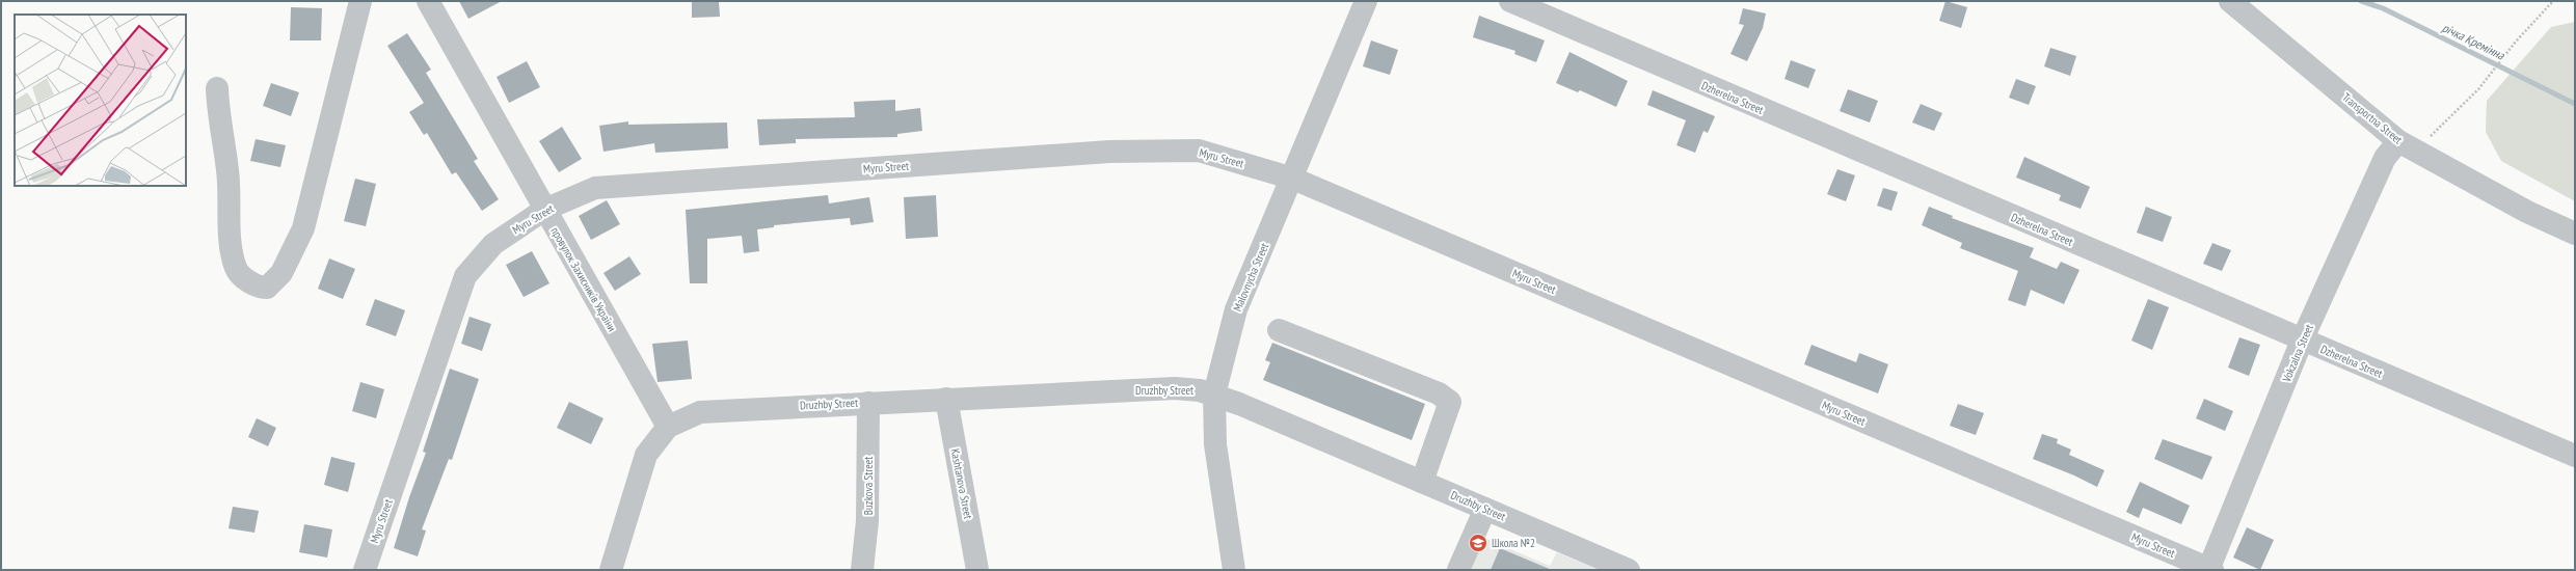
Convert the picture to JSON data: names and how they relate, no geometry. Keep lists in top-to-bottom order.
{
  "streets": {
    "street": [
      "Dzherelna Street",
      "Transportna Street",
      "Myru Street",
      "Malovnycha Street",
      "провулок Захисників України",
      "Vokzalna Street",
      "Druzhby Street",
      "Kashtanova Street",
      "Buzkova Street"
    ]
  },
  "crossings": [
    ["Dzherelna Street", "Vokzalna Street"],
    ["Transportna Street", "Vokzalna Street"],
    ["Myru Street", "Malovnycha Street"],
    ["Myru Street", "провулок Захисників України"],
    ["Myru Street", "Vokzalna Street"],
    ["Malovnycha Street", "Druzhby Street"],
    ["провулок Захисників України", "Druzhby Street"],
    ["Druzhby Street", "Kashtanova Street"],
    ["Druzhby Street", "Buzkova Street"]
  ],
  "water": ["річка Кремінна"],
  "places": {
    "school or university": ["Школа №2"]
  }
}
